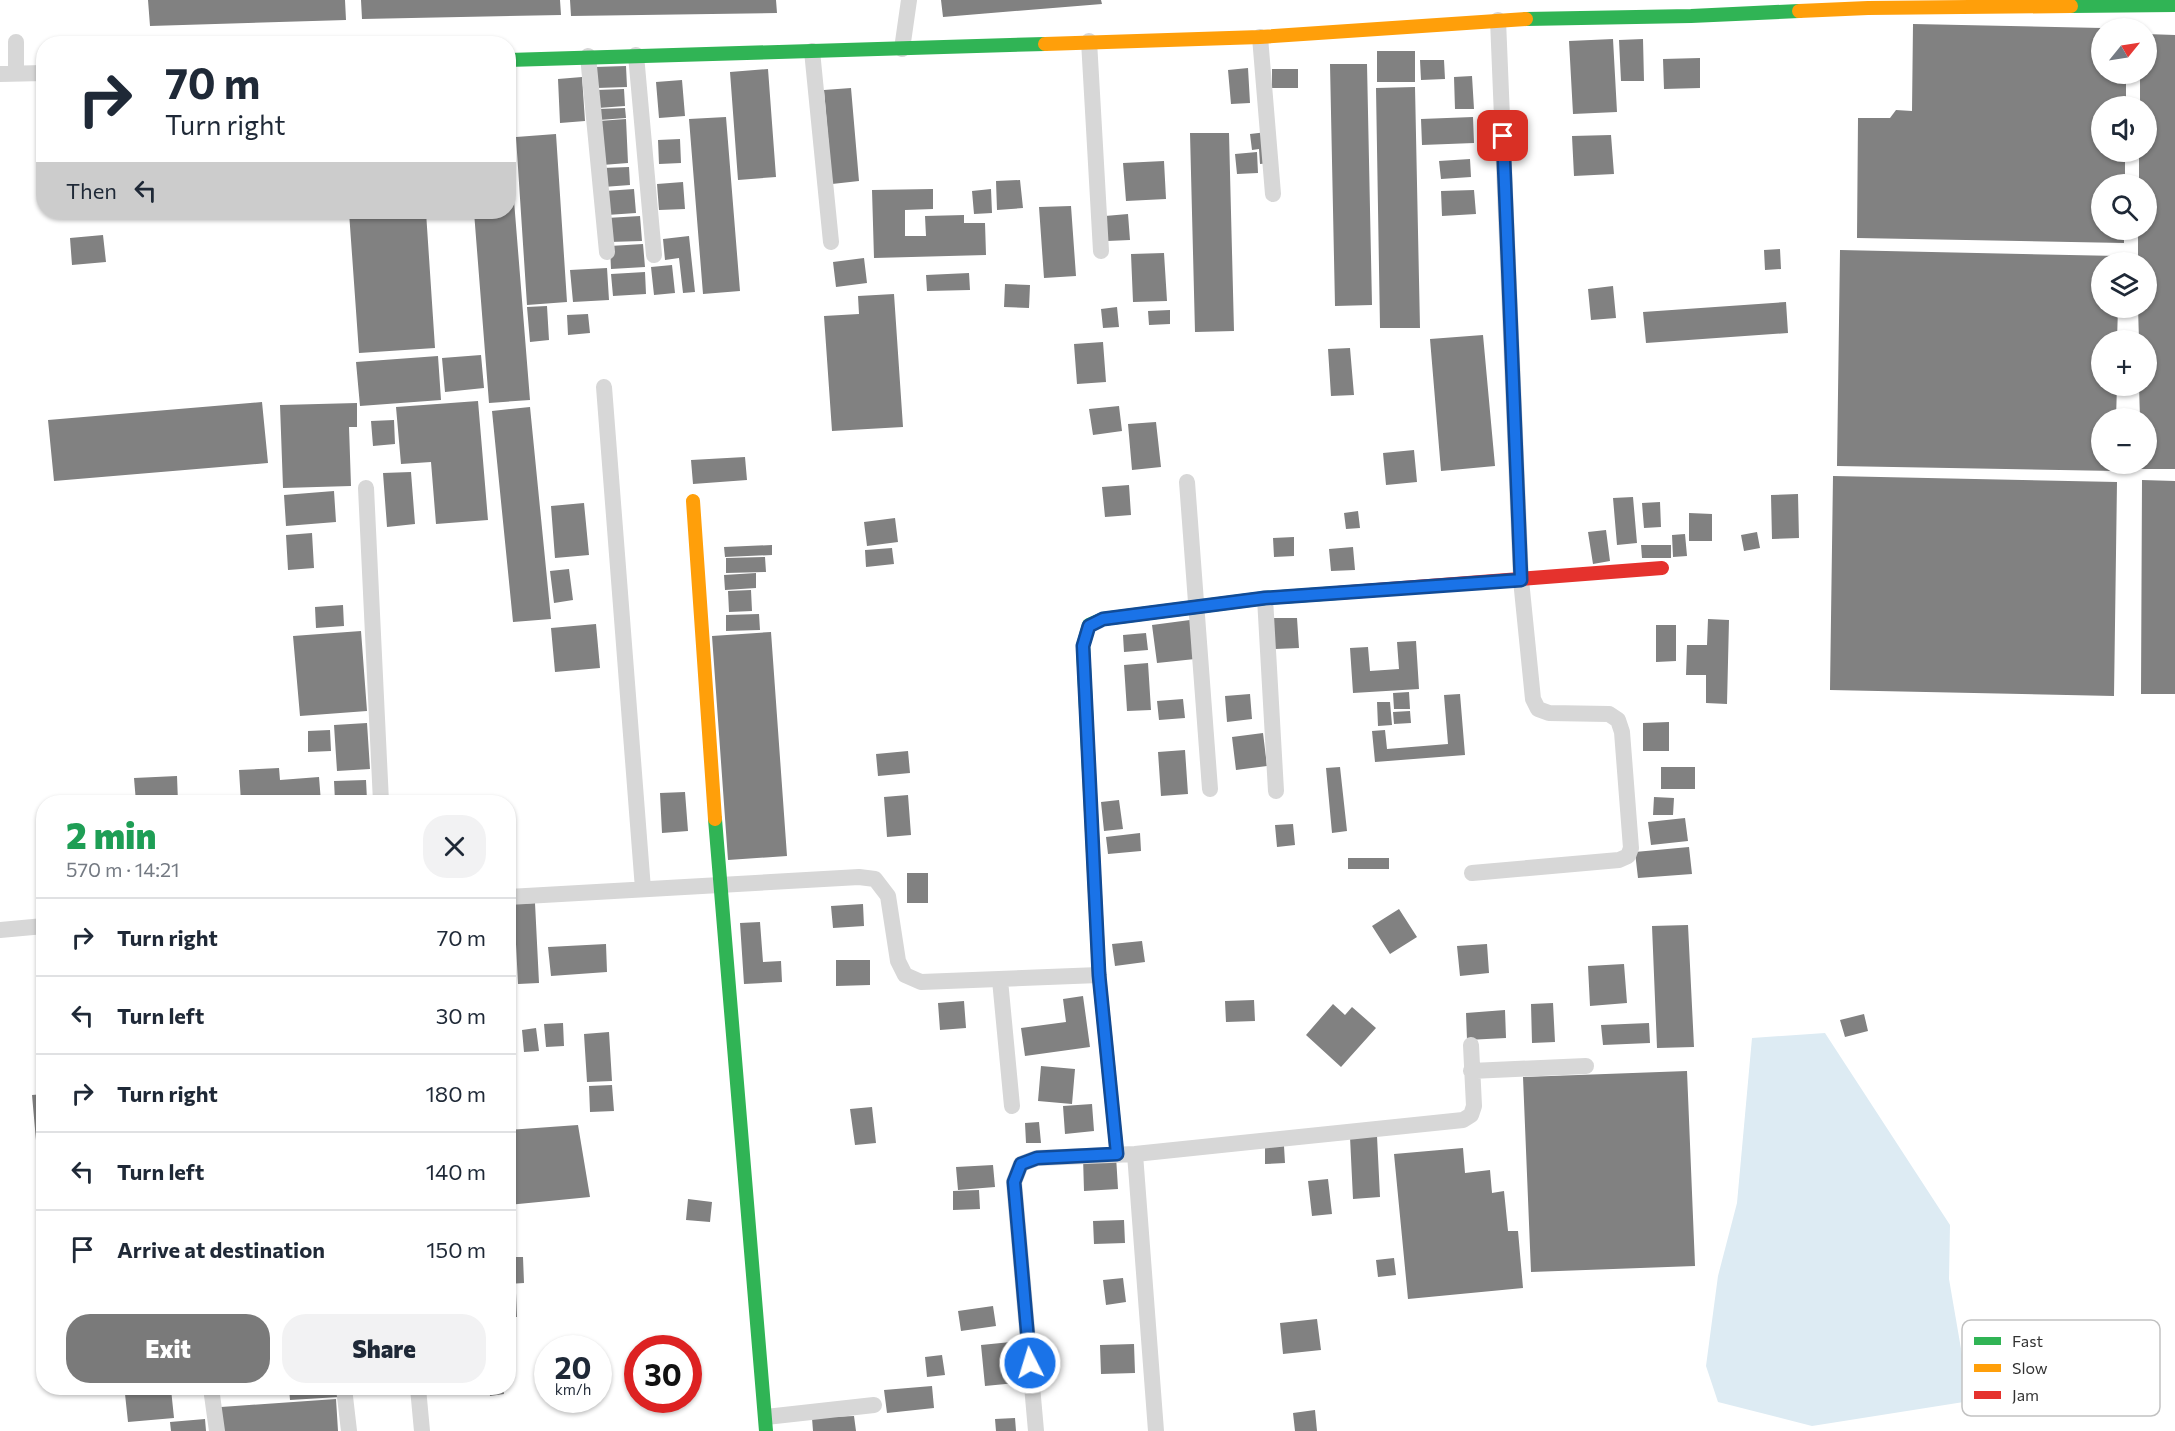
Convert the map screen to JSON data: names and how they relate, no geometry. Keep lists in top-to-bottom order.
{
  "legend": ["Fast", "Slow", "Jam"],
  "north": "top right",
  "page": {
    "map_buttons": ["+", "−"],
    "turn": ["70 m", "Turn right"],
    "then": "Then",
    "heading": ["2 min", "570 m · 14:21"],
    "list": [
      {
        "name": "Turn right",
        "value": "70 m"
      },
      {
        "name": "Turn left",
        "value": "30 m"
      },
      {
        "name": "Turn right",
        "value": "180 m"
      },
      {
        "name": "Turn left",
        "value": "140 m"
      },
      {
        "name": "Arrive at destination",
        "value": "150 m"
      }
    ],
    "buttons": ["Exit", "Share"],
    "speed": "20 km/h",
    "limit": "30"
  }
}
